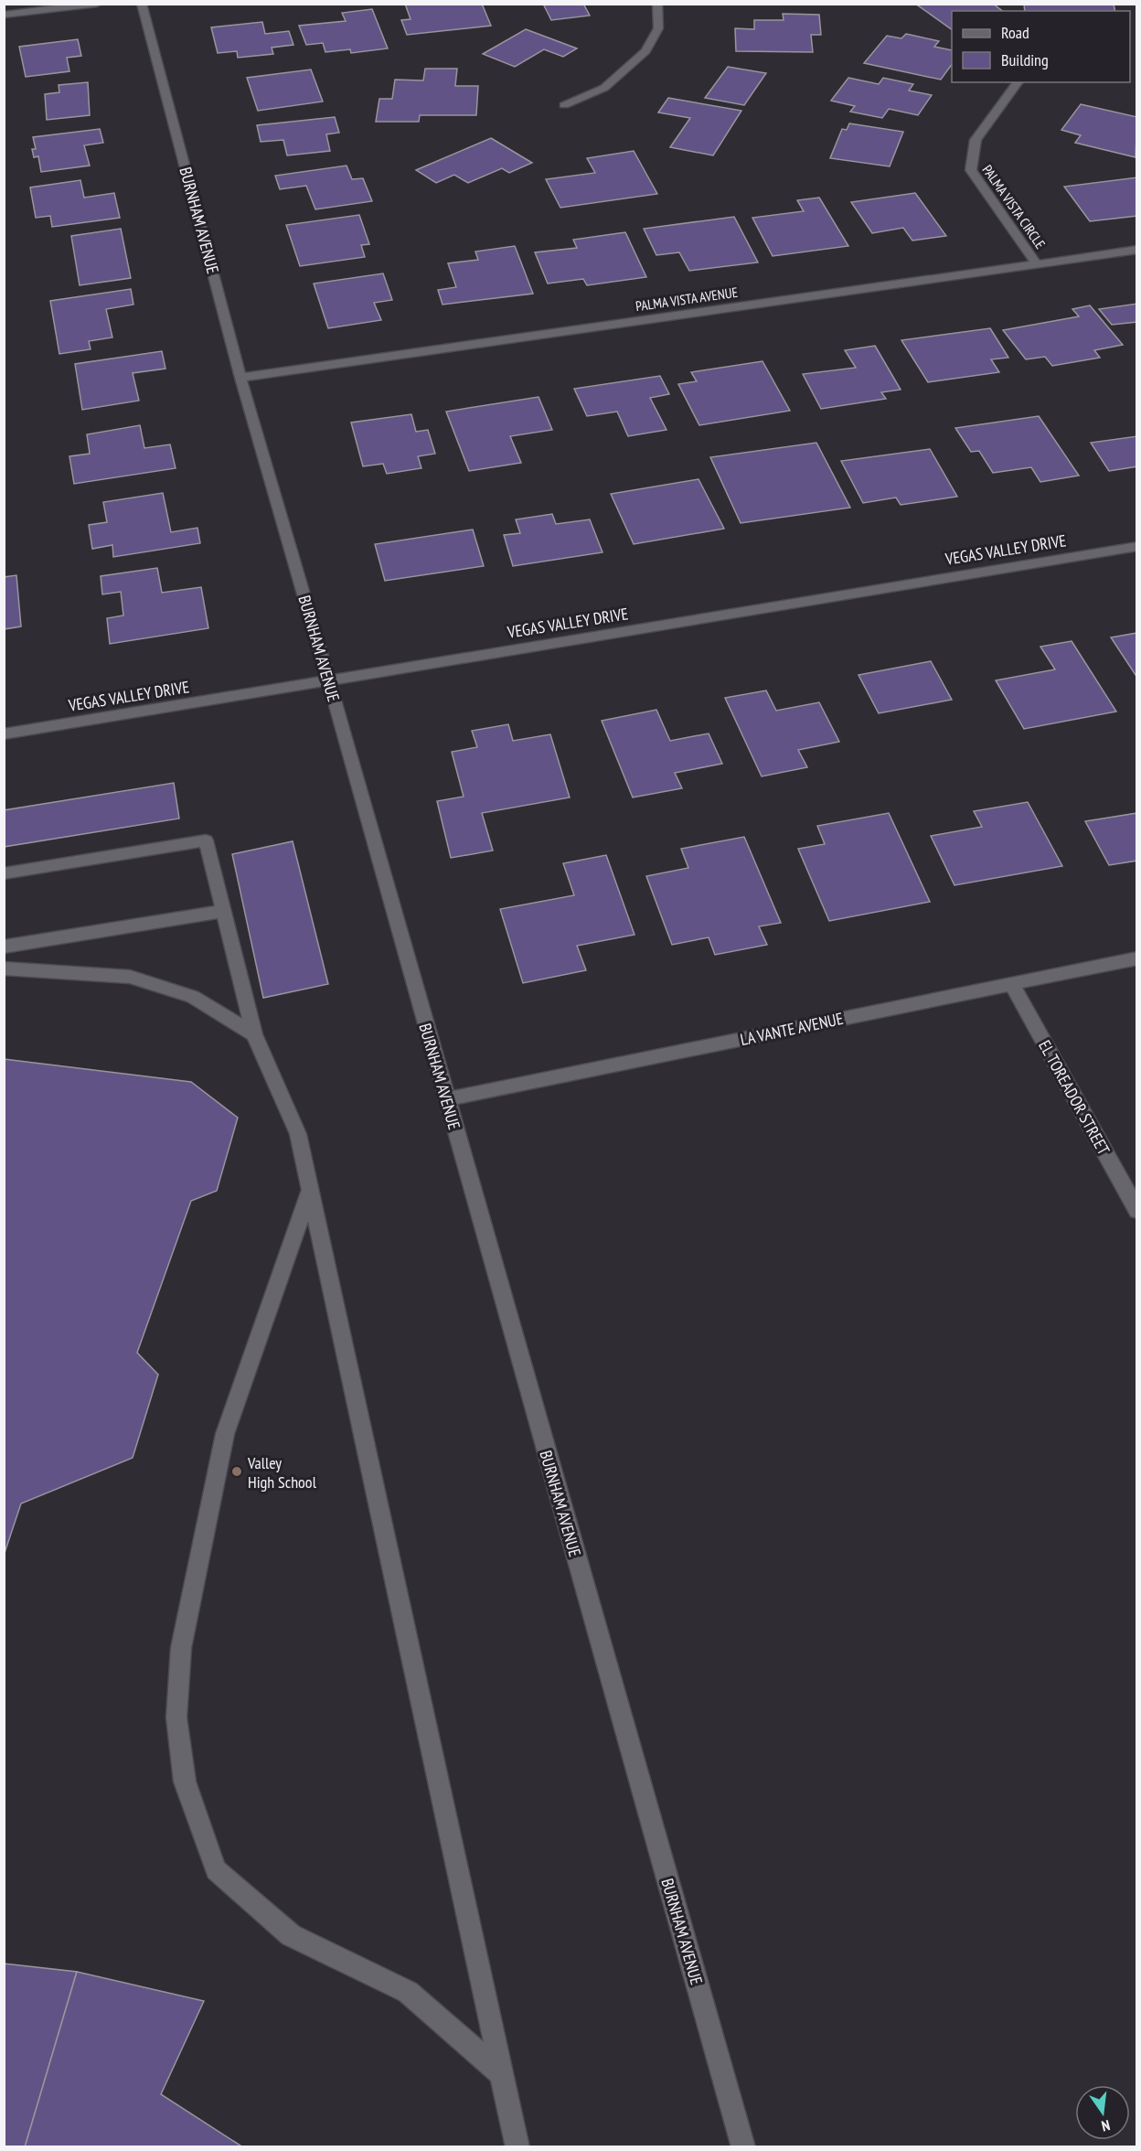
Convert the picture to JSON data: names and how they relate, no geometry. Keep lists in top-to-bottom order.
{
  "streets": {
    "street": [
      "PALMA VISTA CIRCLE",
      "BURNHAM AVENUE",
      "PALMA VISTA AVENUE",
      "VEGAS VALLEY DRIVE",
      "LA VANTE AVENUE",
      "EL TOREADOR STREET"
    ]
  },
  "crossings": [
    ["PALMA VISTA CIRCLE", "PALMA VISTA AVENUE"],
    ["BURNHAM AVENUE", "PALMA VISTA AVENUE"],
    ["BURNHAM AVENUE", "VEGAS VALLEY DRIVE"],
    ["BURNHAM AVENUE", "LA VANTE AVENUE"],
    ["LA VANTE AVENUE", "EL TOREADOR STREET"]
  ],
  "places": ["Valley High School"],
  "legend": ["Road", "Building"],
  "north": "bottom"
}
